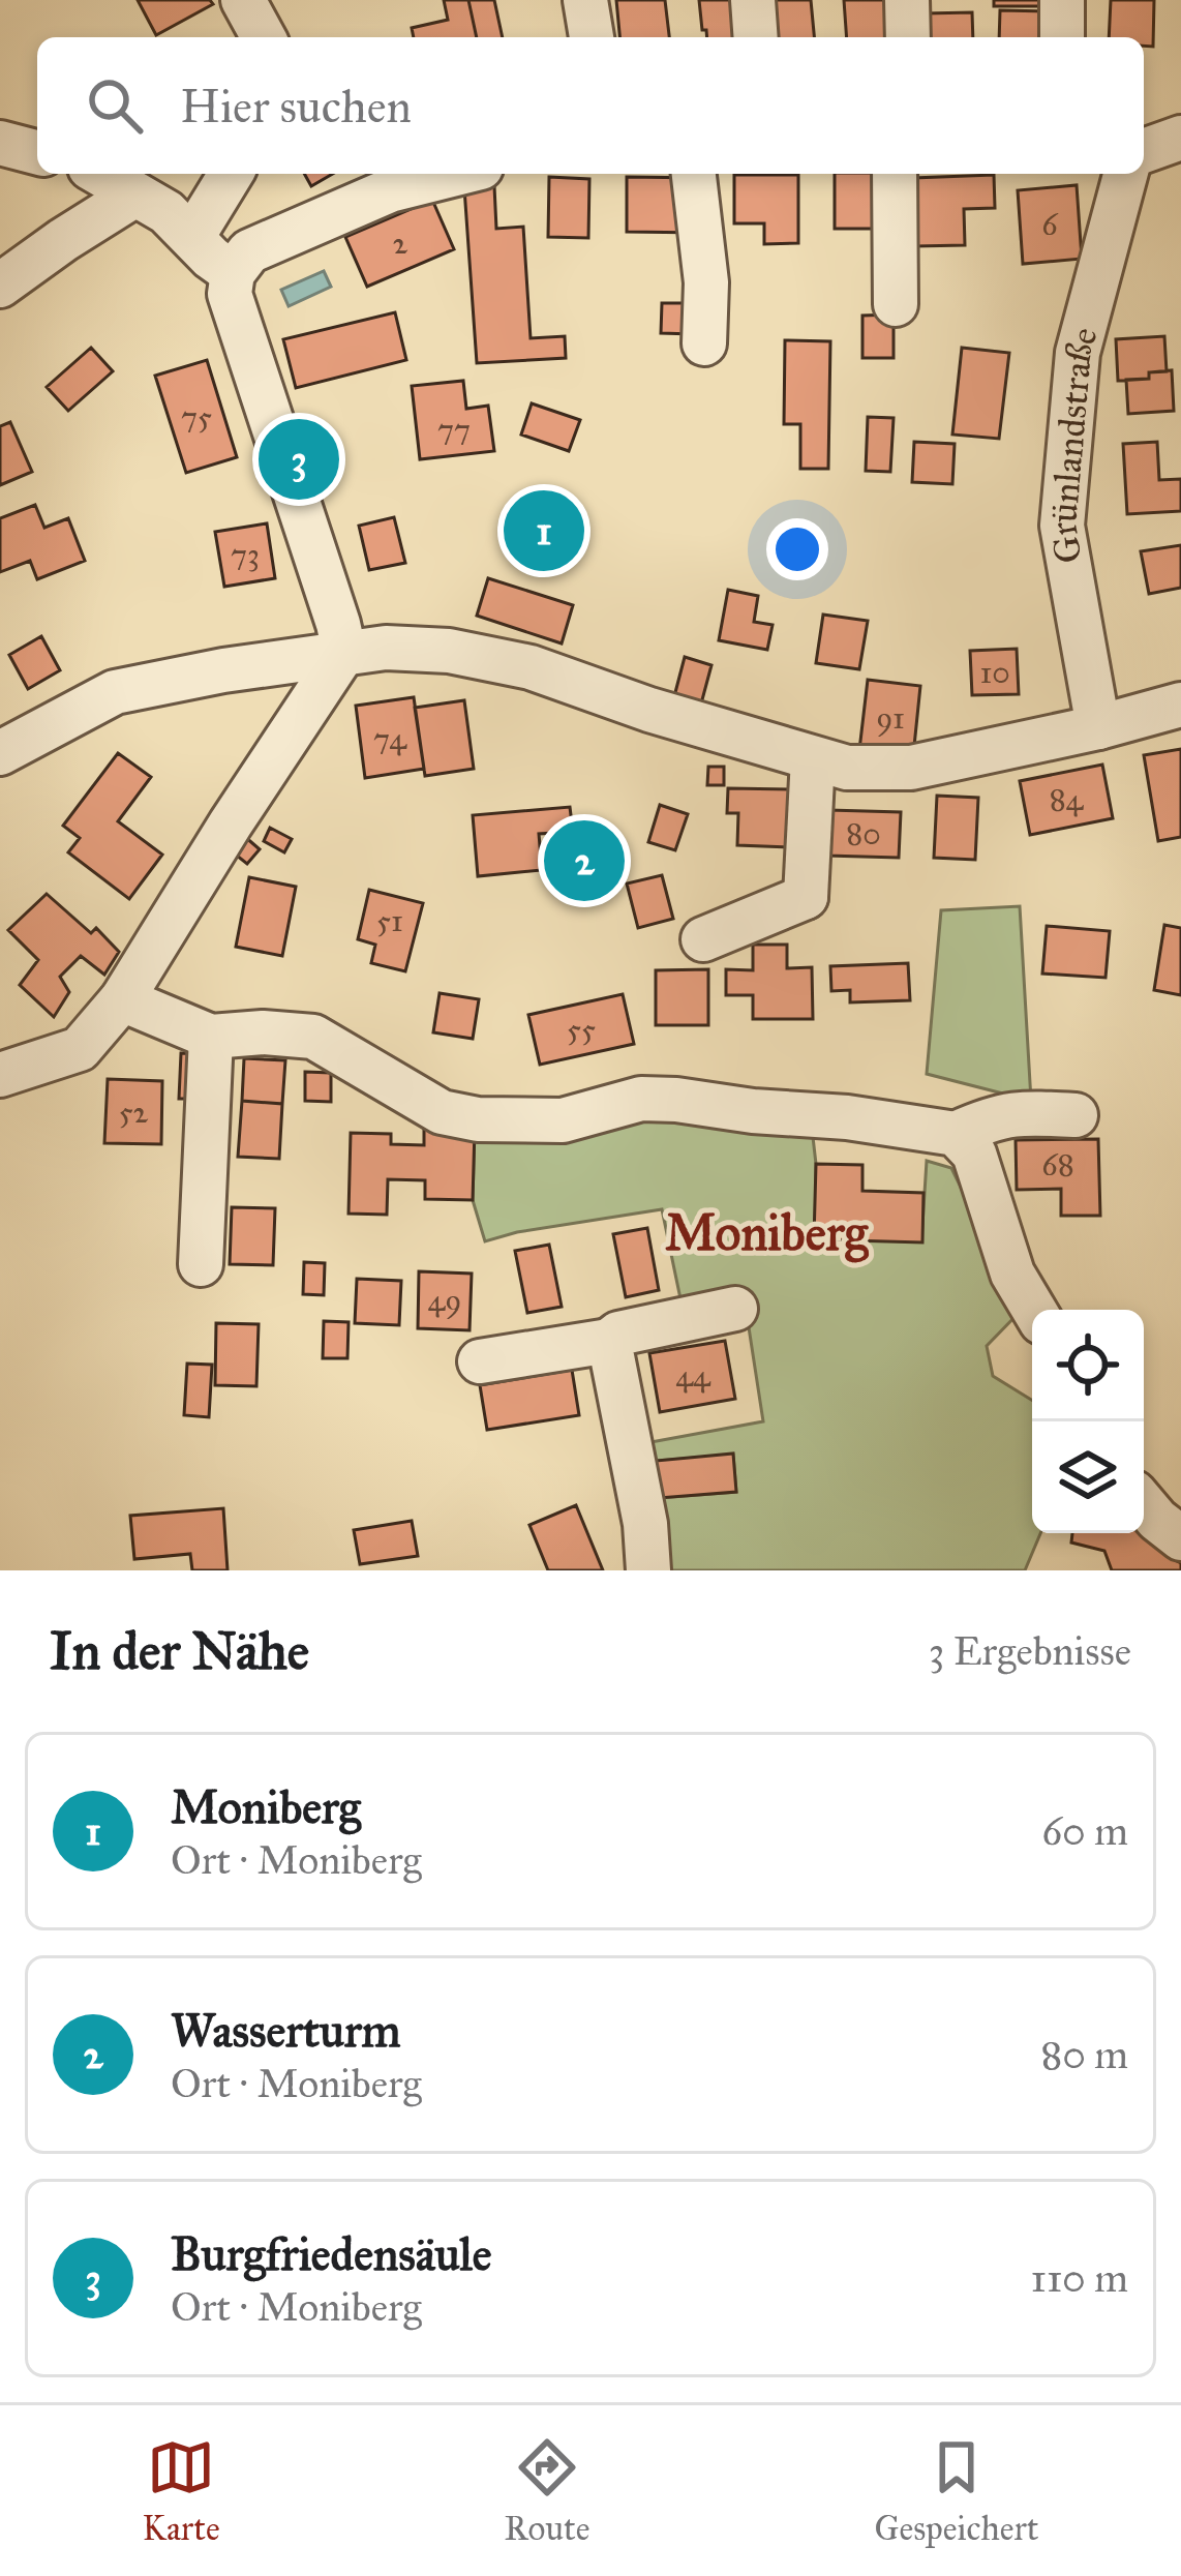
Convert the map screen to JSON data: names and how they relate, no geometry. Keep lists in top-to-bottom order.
{
  "streets": {
    "street": ["Grünlandstraße"]
  },
  "districts": ["Moniberg"],
  "house_numbers": [
    "6",
    "2",
    "75",
    "77",
    "73",
    "10",
    "91",
    "74",
    "84",
    "80",
    "51",
    "55",
    "52",
    "68",
    "49",
    "44"
  ],
  "page": {
    "search": "Hier suchen",
    "pins": ["3", "1", "2"],
    "heading": ["In der Nähe", "3 Ergebnisse"],
    "list": [
      {
        "mark": "1",
        "name": "Moniberg",
        "note": "Ort · Moniberg",
        "value": "60 m"
      },
      {
        "mark": "2",
        "name": "Wasserturm",
        "note": "Ort · Moniberg",
        "value": "80 m"
      },
      {
        "mark": "3",
        "name": "Burgfriedensäule",
        "note": "Ort · Moniberg",
        "value": "110 m"
      }
    ],
    "nav": ["Karte", "Route", "Gespeichert"]
  }
}
